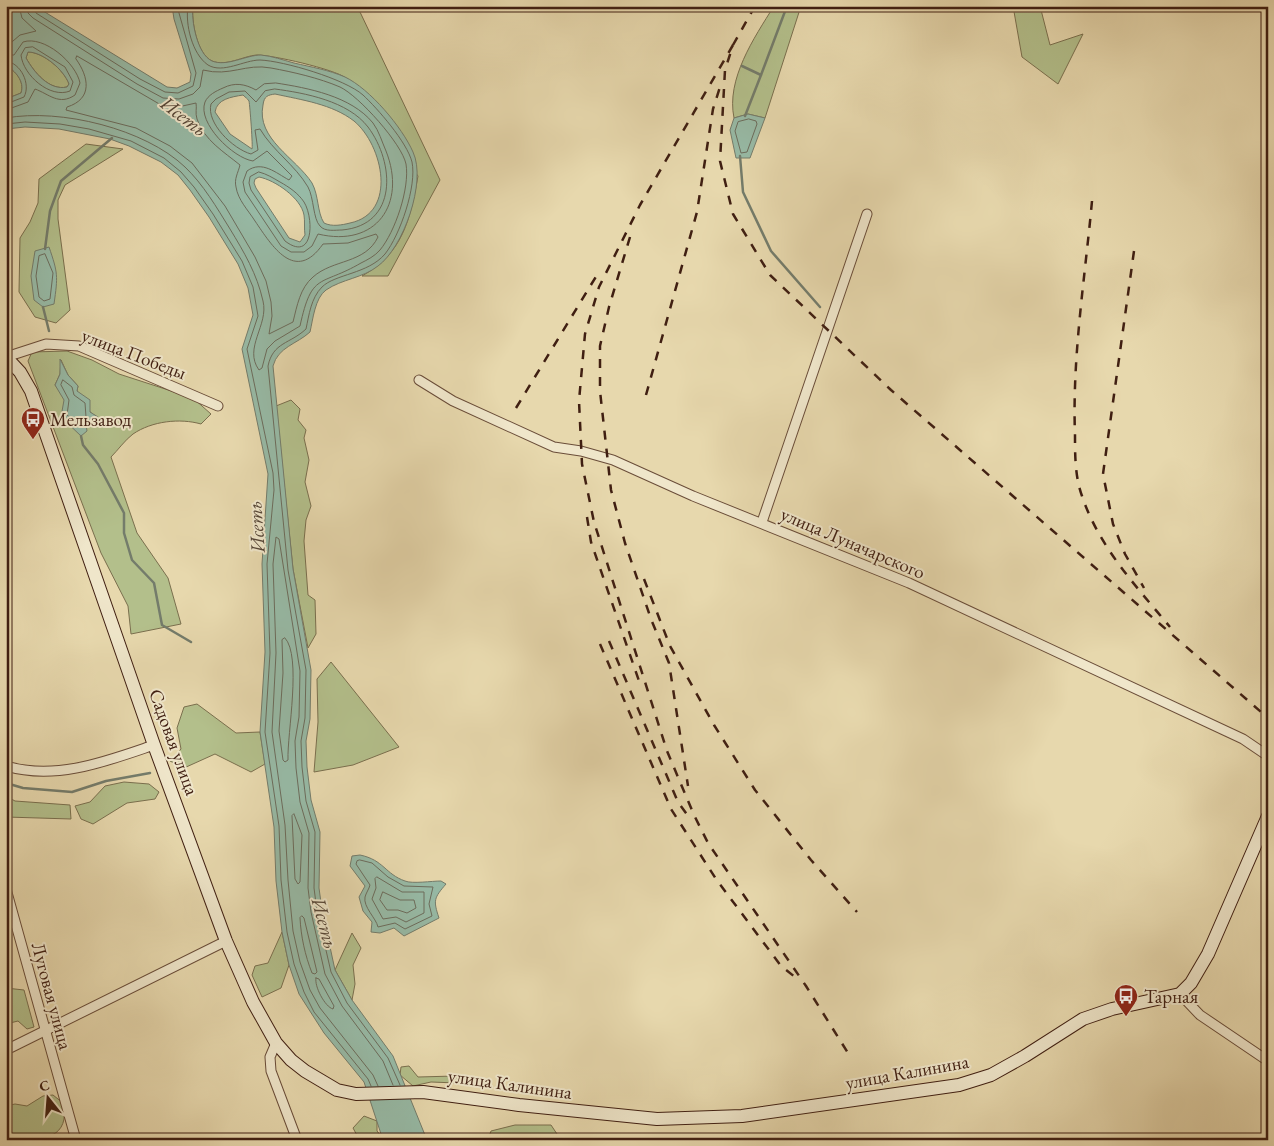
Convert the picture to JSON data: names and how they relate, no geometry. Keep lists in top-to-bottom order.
{
  "streets": {
    "main road": ["Садовая улица", "улица Калинина"],
    "street": ["улица Победы", "улица Луначарского", "Луговая улица"]
  },
  "crossings": [
    ["улица Победы", "Садовая улица"],
    ["Садовая улица", "улица Калинина"]
  ],
  "water": ["Исеть"],
  "places": {
    "bus stop": ["Мельзавод", "Тарная"]
  },
  "north": "top"
}
